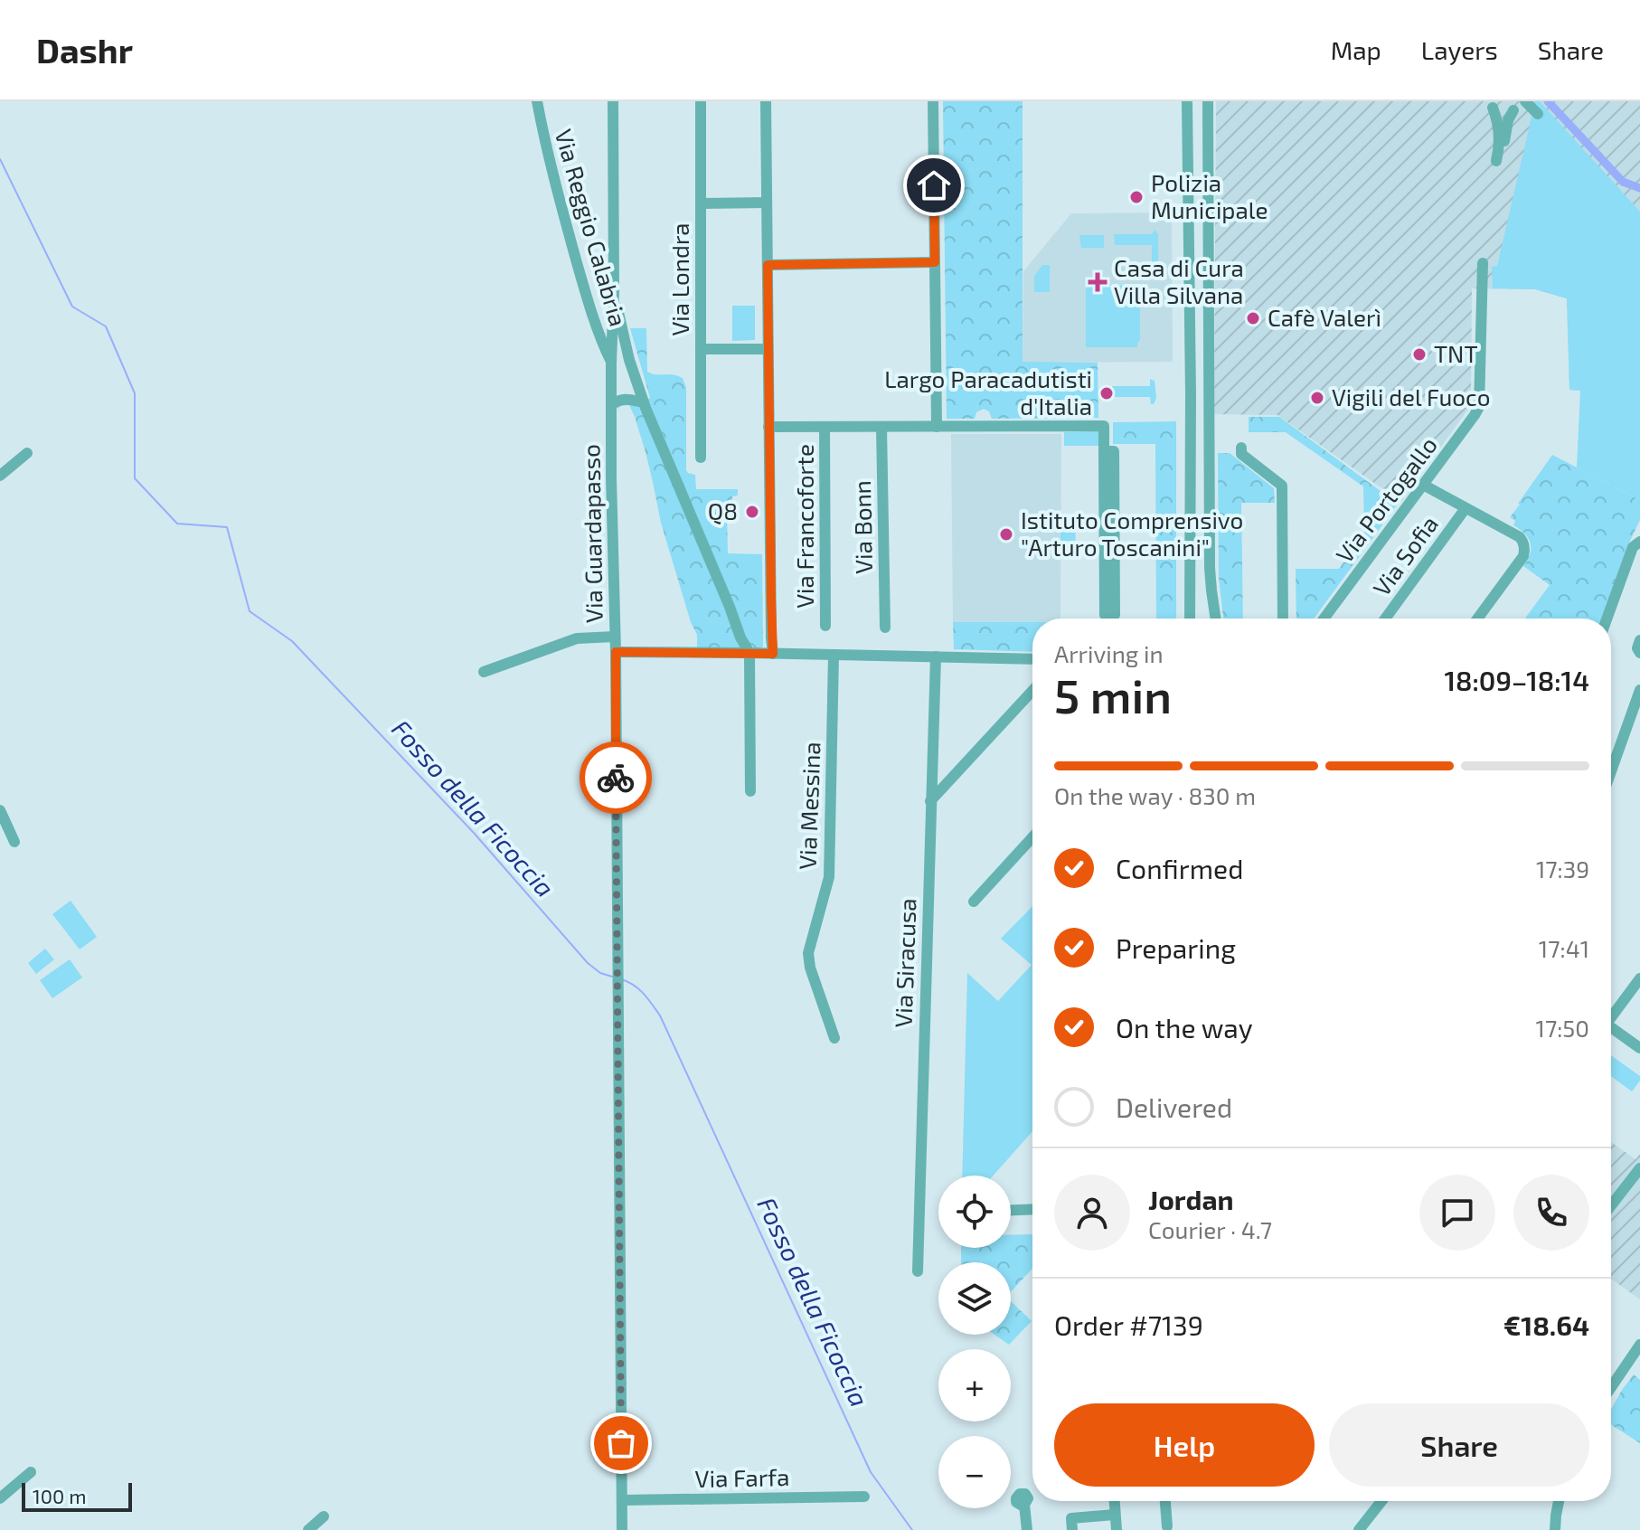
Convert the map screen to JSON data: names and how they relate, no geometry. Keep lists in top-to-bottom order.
{
  "streets": {
    "street": [
      "Via Reggio Calabria",
      "Via Londra",
      "Via Portogallo",
      "Via Francoforte",
      "Via Bonn",
      "Via Guardapasso",
      "Via Sofia",
      "Via Messina",
      "Via Siracusa",
      "Via Farfa"
    ]
  },
  "crossings": [
    ["Via Reggio Calabria", "Via Guardapasso"],
    ["Via Guardapasso", "Via Farfa"]
  ],
  "water": ["Fosso della Ficoccia"],
  "places": {
    "other": [
      "Polizia Municipale",
      "Cafè Valerì",
      "TNT",
      "Largo Paracadutisti d'Italia",
      "Vigili del Fuoco",
      "Q8",
      "Istituto Comprensivo \"Arturo Toscanini\""
    ],
    "health": ["Casa di Cura Villa Silvana"]
  },
  "scale_bar": "100 m",
  "page": {
    "header": "Dashr",
    "nav": ["Map", "Layers", "Share"],
    "heading": ["5 min", "Arriving in", "18:09–18:14"],
    "panel": [
      "Jordan",
      "Courier · 4.7",
      "Order #7139",
      "€18.64"
    ],
    "bar": "On the way · 830 m",
    "list": [
      ["Confirmed", "17:39"],
      ["Preparing", "17:41"],
      ["On the way", "17:50"],
      "Delivered"
    ],
    "map_buttons": ["+", "−"],
    "buttons": ["Help", "Share"],
    "scale": "100 m"
  }
}
